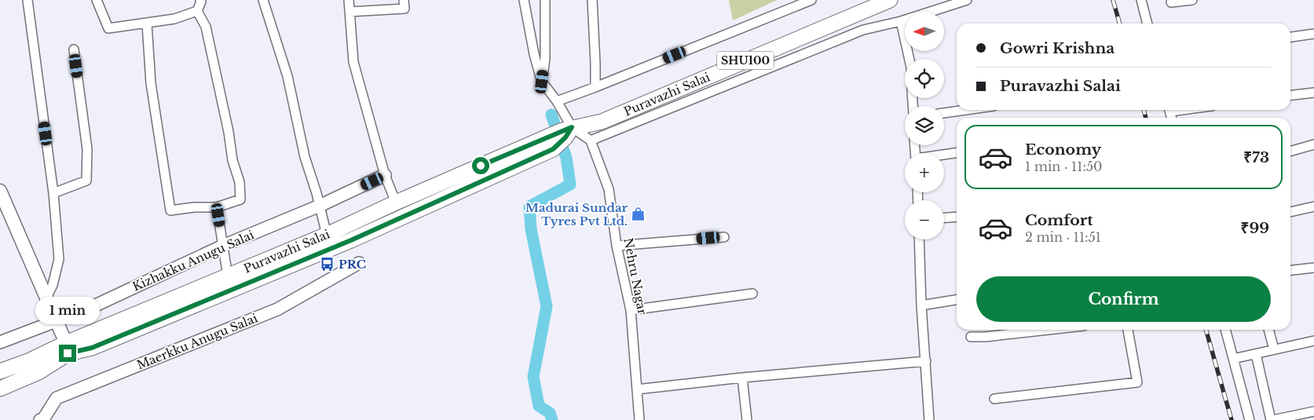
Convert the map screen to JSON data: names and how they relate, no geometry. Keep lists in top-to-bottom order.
{
  "streets": {
    "main road": ["SHU100", "Puravazhi Salai"],
    "street": ["Kizhakku Anugu Salai", "Nehru Nagar", "Maerkku Anugu Salai"]
  },
  "places": {
    "shop": ["Madurai Sundar Tyres Pvt Ltd."],
    "bus stop": ["PRC"]
  },
  "north": "left",
  "page": {
    "map_buttons": ["+", "−"],
    "banner": ["Gowri Krishna", "Puravazhi Salai"],
    "list": [
      {
        "name": "Economy",
        "note": "1 min · 11:50",
        "value": "₹73"
      },
      {
        "name": "Comfort",
        "note": "2 min · 11:51",
        "value": "₹99"
      }
    ],
    "buttons": "Confirm",
    "bubble": "1 min"
  }
}
